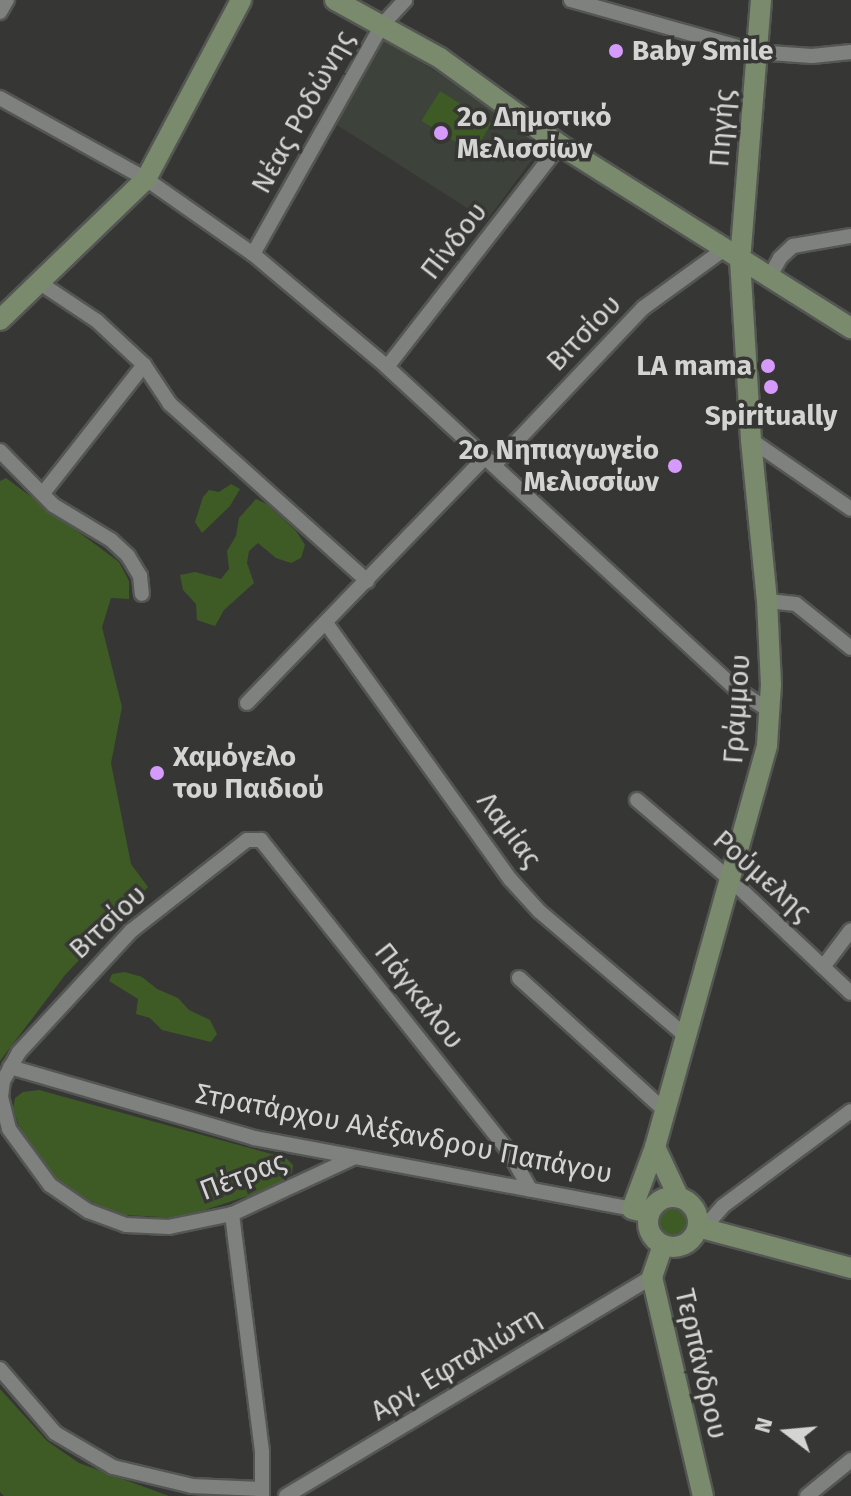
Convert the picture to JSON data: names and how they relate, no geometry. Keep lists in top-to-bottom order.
{
  "streets": {
    "street": [
      "Νέας Ροδώνης",
      "Πηγής",
      "Πίνδου",
      "Βιτσίου",
      "Γράμμου",
      "Λαμίας",
      "Ρούμελης",
      "Πάγκαλου",
      "Στρατάρχου Αλέξανδρου Παπάγου",
      "Πέτρας",
      "Αργ. Εφταλιώτη",
      "Τερπάνδρου"
    ]
  },
  "crossings": [
    ["Πηγής", "Βιτσίου"],
    ["Πηγής", "Γράμμου"],
    ["Βιτσίου", "Γράμμου"],
    ["Βιτσίου", "Λαμίας"],
    ["Βιτσίου", "Πάγκαλου"],
    ["Βιτσίου", "Στρατάρχου Αλέξανδρου Παπάγου"],
    ["Βιτσίου", "Πέτρας"],
    ["Γράμμου", "Λαμίας"],
    ["Γράμμου", "Ρούμελης"],
    ["Γράμμου", "Στρατάρχου Αλέξανδρου Παπάγου"],
    ["Γράμμου", "Τερπάνδρου"],
    ["Πάγκαλου", "Στρατάρχου Αλέξανδρου Παπάγου"],
    ["Στρατάρχου Αλέξανδρου Παπάγου", "Πέτρας"],
    ["Στρατάρχου Αλέξανδρου Παπάγου", "Τερπάνδρου"],
    ["Αργ. Εφταλιώτη", "Τερπάνδρου"]
  ],
  "places": [
    "Baby Smile",
    "2ο Δημοτικό Μελισσίων",
    "LA mama",
    "Spiritually",
    "2ο Νηπιαγωγείο Μελισσίων",
    "Χαμόγελο του Παιδιού"
  ],
  "north": "left"
}
